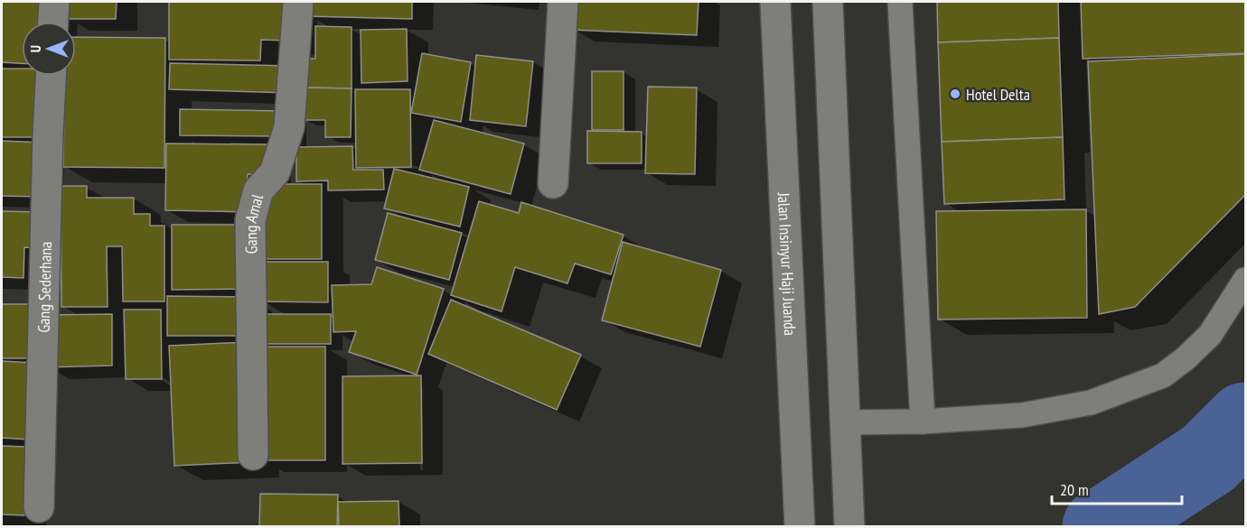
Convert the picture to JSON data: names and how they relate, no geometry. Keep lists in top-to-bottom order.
{
  "streets": {
    "street": ["Gang Amal", "Jalan Insinyur Haji Juanda", "Gang Sederhana"]
  },
  "places": ["Hotel Delta"],
  "scale_bar": "20 m",
  "north": "left"
}
